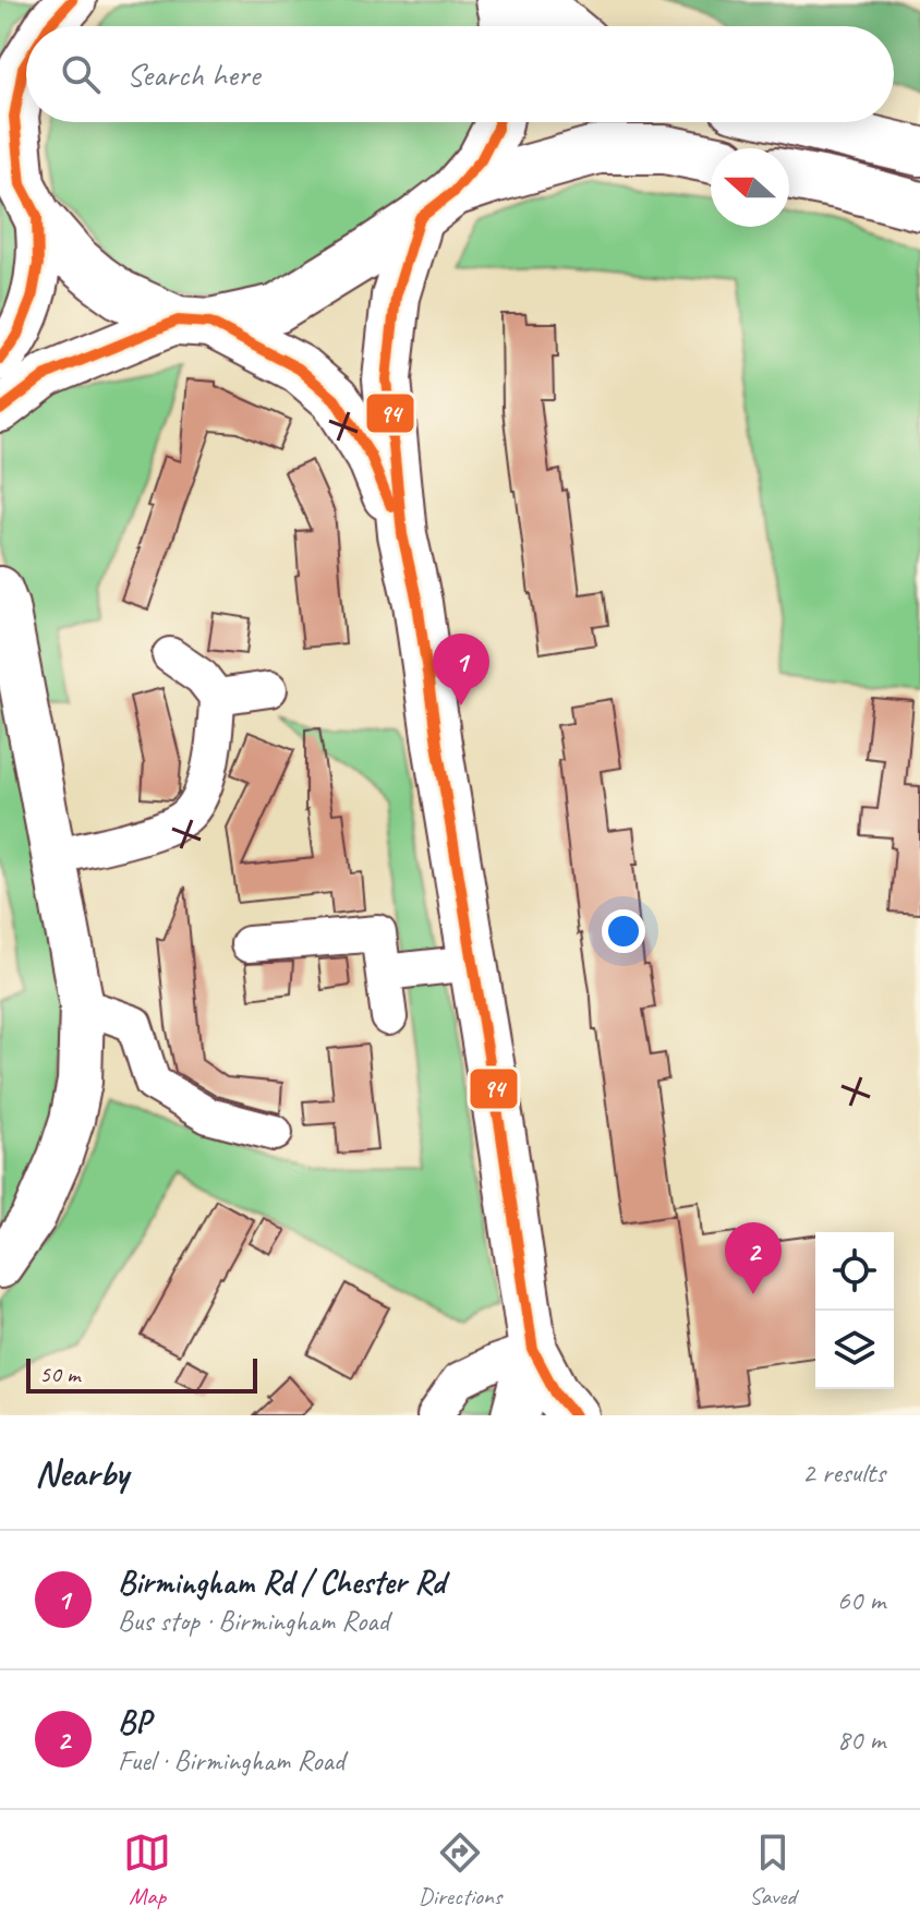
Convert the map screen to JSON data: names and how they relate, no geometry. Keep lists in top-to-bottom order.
{
  "lines": ["transit line 94"],
  "scale_bar": "50 m",
  "north": "left",
  "page": {
    "search": "Search here",
    "pins": ["1", "2"],
    "scale": "50 m",
    "heading": ["Nearby", "2 results"],
    "list": [
      {
        "mark": "1",
        "name": "Birmingham Rd / Chester Rd",
        "note": "Bus stop · Birmingham Road",
        "value": "60 m"
      },
      {
        "mark": "2",
        "name": "BP",
        "note": "Fuel · Birmingham Road",
        "value": "80 m"
      }
    ],
    "nav": ["Map", "Directions", "Saved"]
  }
}
